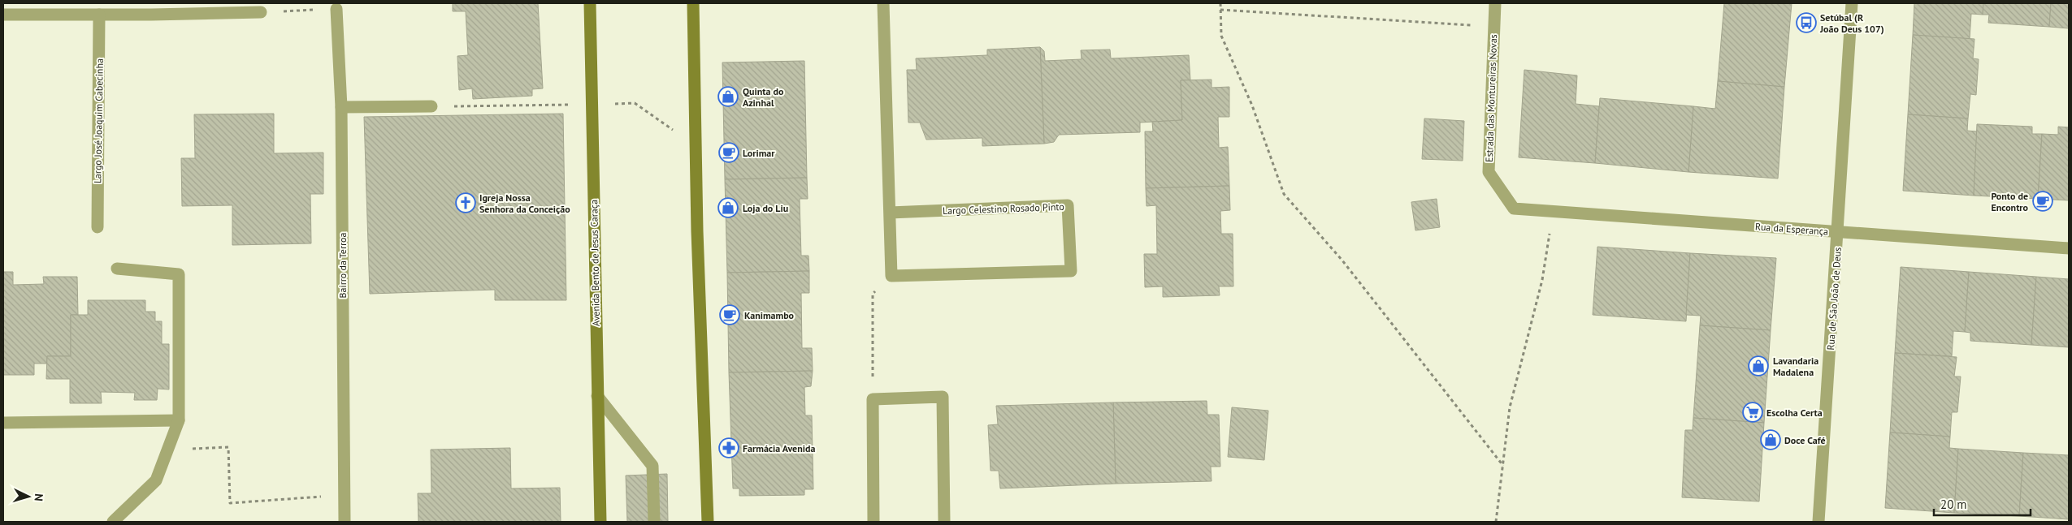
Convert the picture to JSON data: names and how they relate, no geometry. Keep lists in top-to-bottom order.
{
  "streets": {
    "main road": ["Avenida Bento de Jesus Caraça"],
    "street": [
      "Estrada das Montureiras Novas",
      "Largo José Joaquim Cabecinha",
      "Largo Celestino Rosado Pinto",
      "Rua da Esperança",
      "Bairro da Terroa",
      "Rua de São João de Deus"
    ]
  },
  "crossings": [
    ["Estrada das Montureiras Novas", "Rua da Esperança"],
    ["Rua da Esperança", "Rua de São João de Deus"]
  ],
  "places": {
    "bus stop": ["Setúbal (R João Deus 107)"],
    "shop": [
      "Quinta do Azinhal",
      "Loja do Liu",
      "Lavandaria Madalena",
      "Doce Café"
    ],
    "cafe": ["Lorimar", "Ponto de Encontro", "Kanimambo"],
    "church": ["Igreja Nossa Senhora da Conceição"],
    "supermarket": ["Escolha Certa"],
    "pharmacy": ["Farmácia Avenida"]
  },
  "scale_bar": "20 m",
  "north": "right"
}
